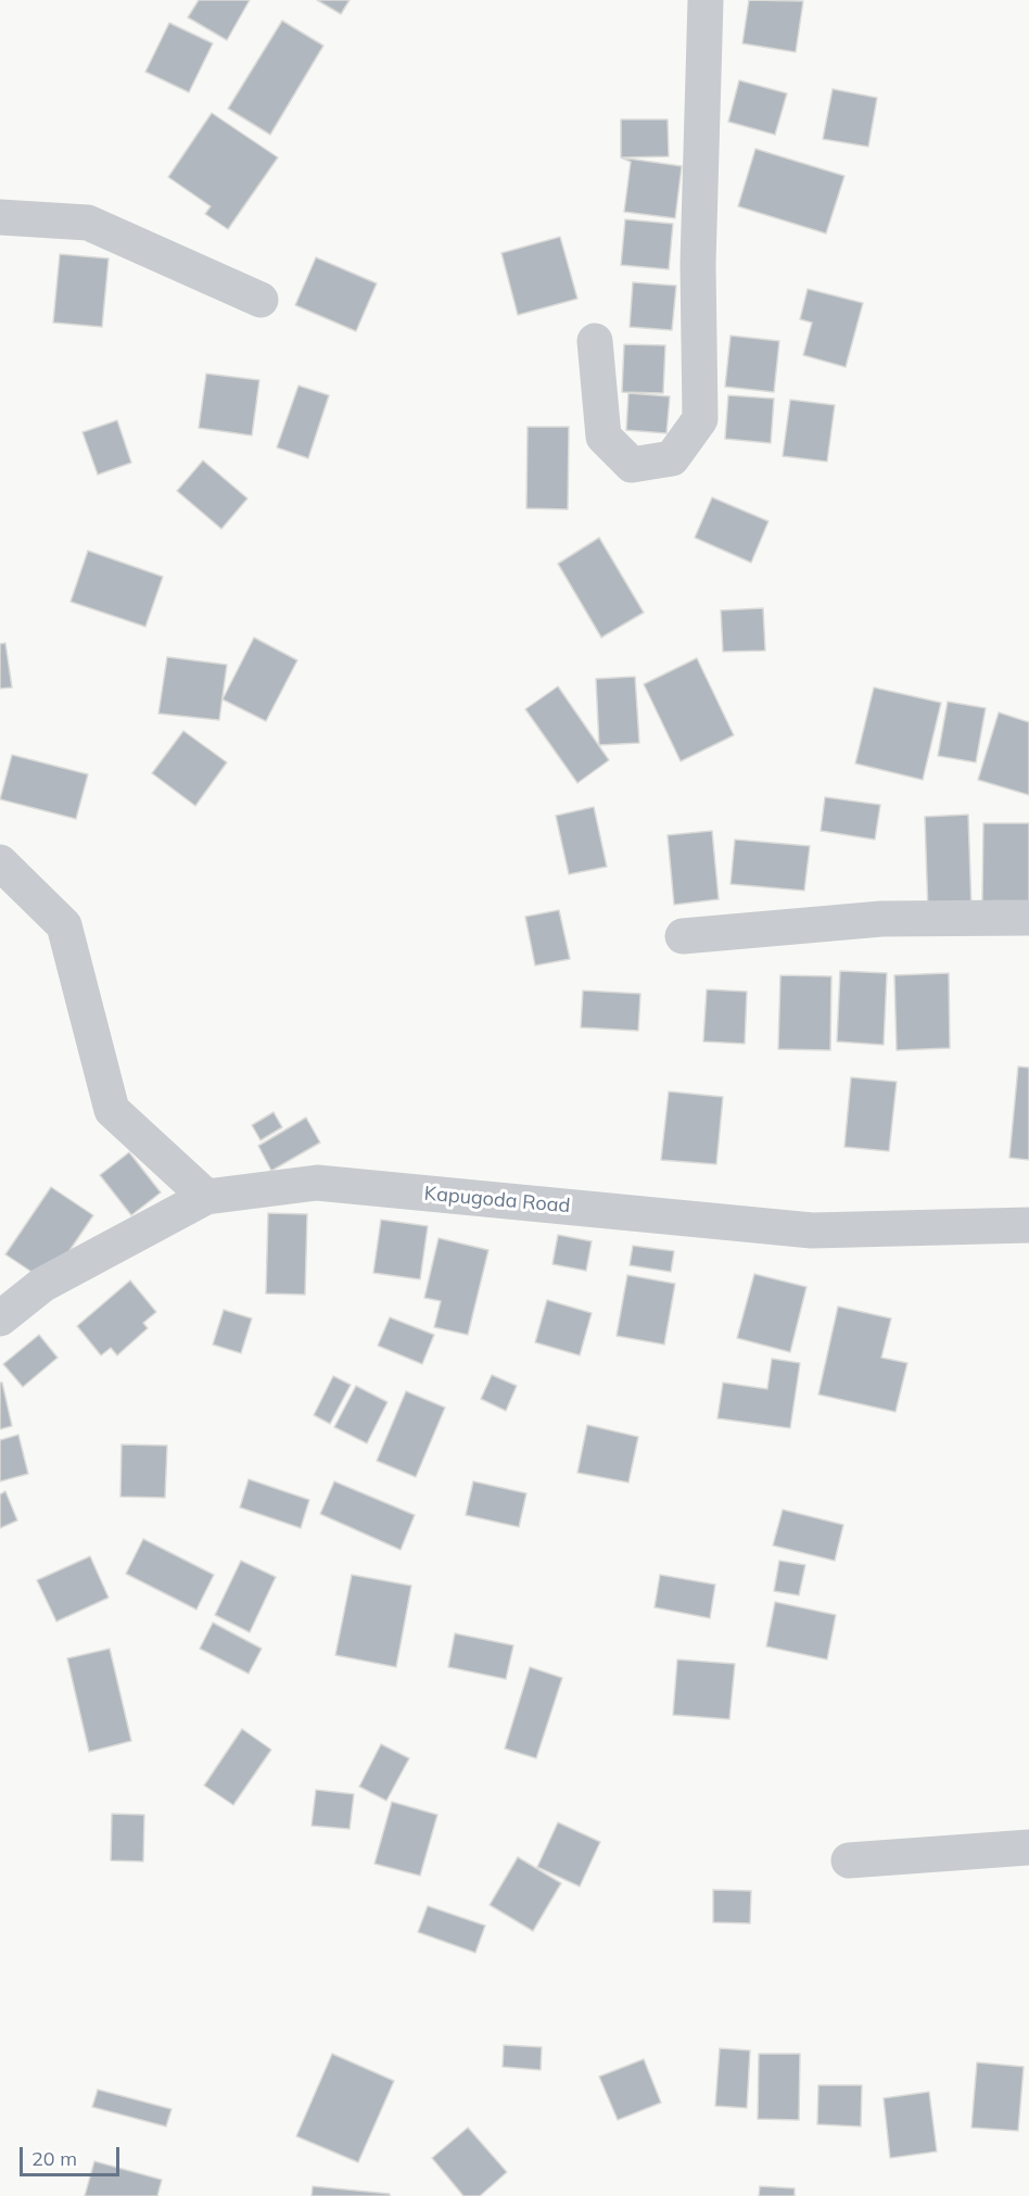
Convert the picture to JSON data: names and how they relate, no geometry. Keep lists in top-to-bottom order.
{
  "streets": {
    "street": ["Kapugoda Road"]
  },
  "scale_bar": "20 m"
}
